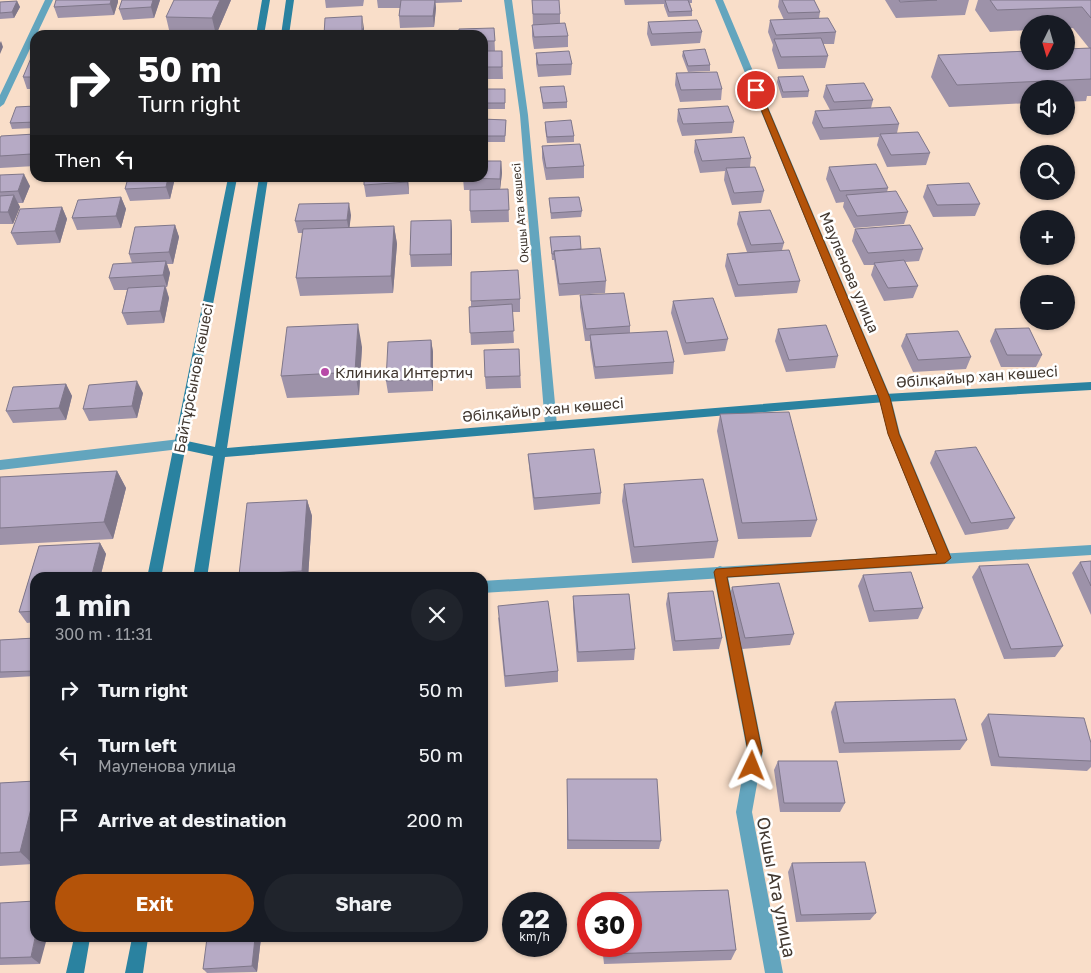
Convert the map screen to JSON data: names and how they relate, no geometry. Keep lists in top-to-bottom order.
{
  "streets": {
    "main road": ["Әбілқайыр хан көшесі", "Байтұрсынов көшесі"],
    "street": ["Оқшы Ата көшесі", "Мауленова улица", "Окшы Ата улица"]
  },
  "crossings": [
    ["Оқшы Ата көшесі", "Әбілқайыр хан көшесі"],
    ["Мауленова улица", "Әбілқайыр хан көшесі"],
    ["Әбілқайыр хан көшесі", "Байтұрсынов көшесі"]
  ],
  "places": ["Клиника Интертич"],
  "north": "bottom",
  "page": {
    "map_buttons": ["+", "−"],
    "turn": ["50 m", "Turn right"],
    "then": "Then",
    "heading": ["1 min", "300 m · 11:31"],
    "list": [
      {
        "name": "Turn right",
        "value": "50 m"
      },
      {
        "name": "Turn left",
        "note": "Мауленова улица",
        "value": "50 m"
      },
      {
        "name": "Arrive at destination",
        "value": "200 m"
      }
    ],
    "buttons": ["Exit", "Share"],
    "speed": "22 km/h",
    "limit": "30"
  }
}
